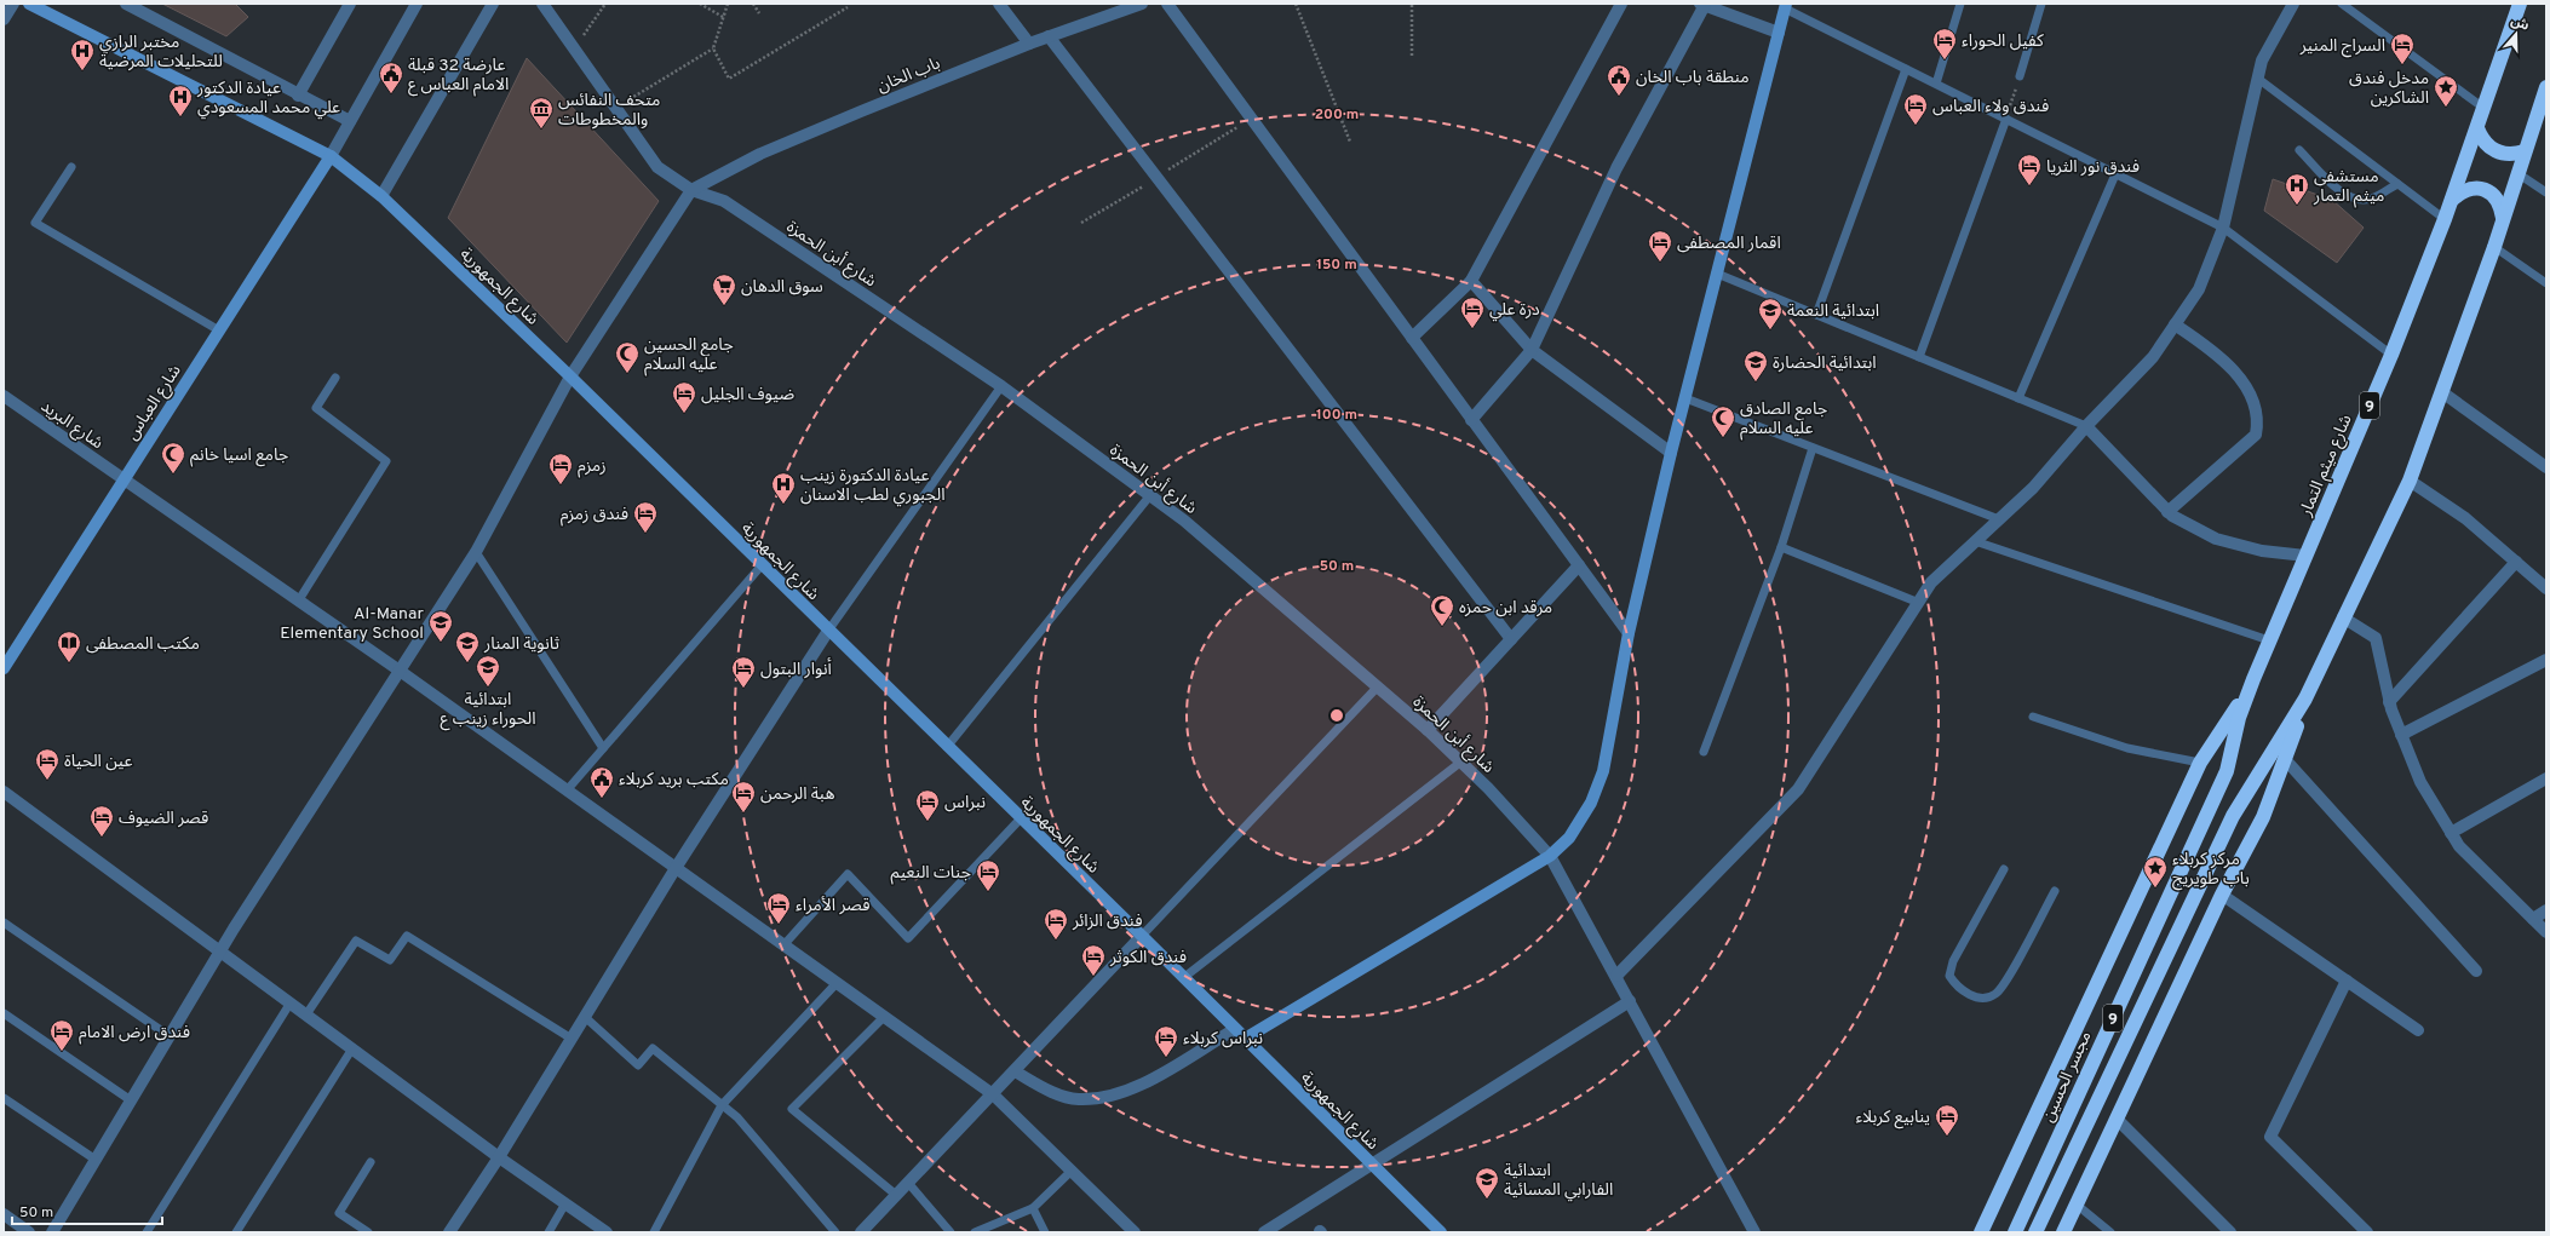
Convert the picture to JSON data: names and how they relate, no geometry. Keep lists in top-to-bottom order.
{
  "streets": {
    "highway": ["9", "شارع ميثم التمار", "مجسر الحسين"],
    "main road": ["شارع الجمهورية", "شارع العباس"],
    "street": ["باب الخان", "شارع أبن الحمزة", "شارع البريد"]
  },
  "crossings": [
    ["باب الخان", "شارع أبن الحمزة"],
    ["شارع الجمهورية", "شارع العباس"],
    ["شارع العباس", "شارع البريد"],
    ["شارع ميثم التمار", "مجسر الحسين"]
  ],
  "places": {
    "hotel": [
      "كفيل الحوراء",
      "السراج المنير",
      "فندق ولاء العباس",
      "فندق نور الثريا",
      "اقمار المصطفى",
      "درة علي",
      "ضيوف الجليل",
      "زمزم",
      "فندق زمزم",
      "أنوار البتول",
      "عين الحياة",
      "هبة الرحمن",
      "نبراس",
      "قصر الضيوف",
      "جنات النعيم",
      "قصر الأمراء",
      "فندق الزائر",
      "فندق الكوثر",
      "فندق ارض الامام",
      "نبراس كربلاء",
      "ينابيع كربلاء"
    ],
    "hospital": [
      "مختبر الرازي للتحليلات المرضية",
      "عيادة الدكتور علي محمد المسعودي",
      "مستشفى ميثم التمار",
      "عيادة الدكتورة زينب الجبوري لطب الاسنان"
    ],
    "public building": ["عارضة 32 قبلة الامام العباس ع", "منطقة باب الخان", "مكتب بريد كربلاء"],
    "place": ["مدخل فندق الشاكرين", "مركز كربلاء باب طويريج"],
    "museum": ["متحف النفائس والمخطوطات"],
    "supermarket": ["سوق الدهان"],
    "school or university": [
      "ابتدائية النعمة",
      "ابتدائية الحضارة",
      "Al-Manar Elementary School",
      "ثانوية المنار",
      "ابتدائية الحوراء زينب ع",
      "ابتدائية الفارابي المسائية"
    ],
    "mosque": [
      "جامع الحسين عليه السلام",
      "جامع الصادق عليه السلام",
      "جامع اسيا خانم",
      "مرقد ابن حمزه"
    ],
    "library": ["مكتب المصطفى"]
  },
  "scale_bar": "50 m",
  "north": "top",
  "rings": [
    "200 m",
    "150 m",
    "100 m",
    "50 m"
  ]
}
